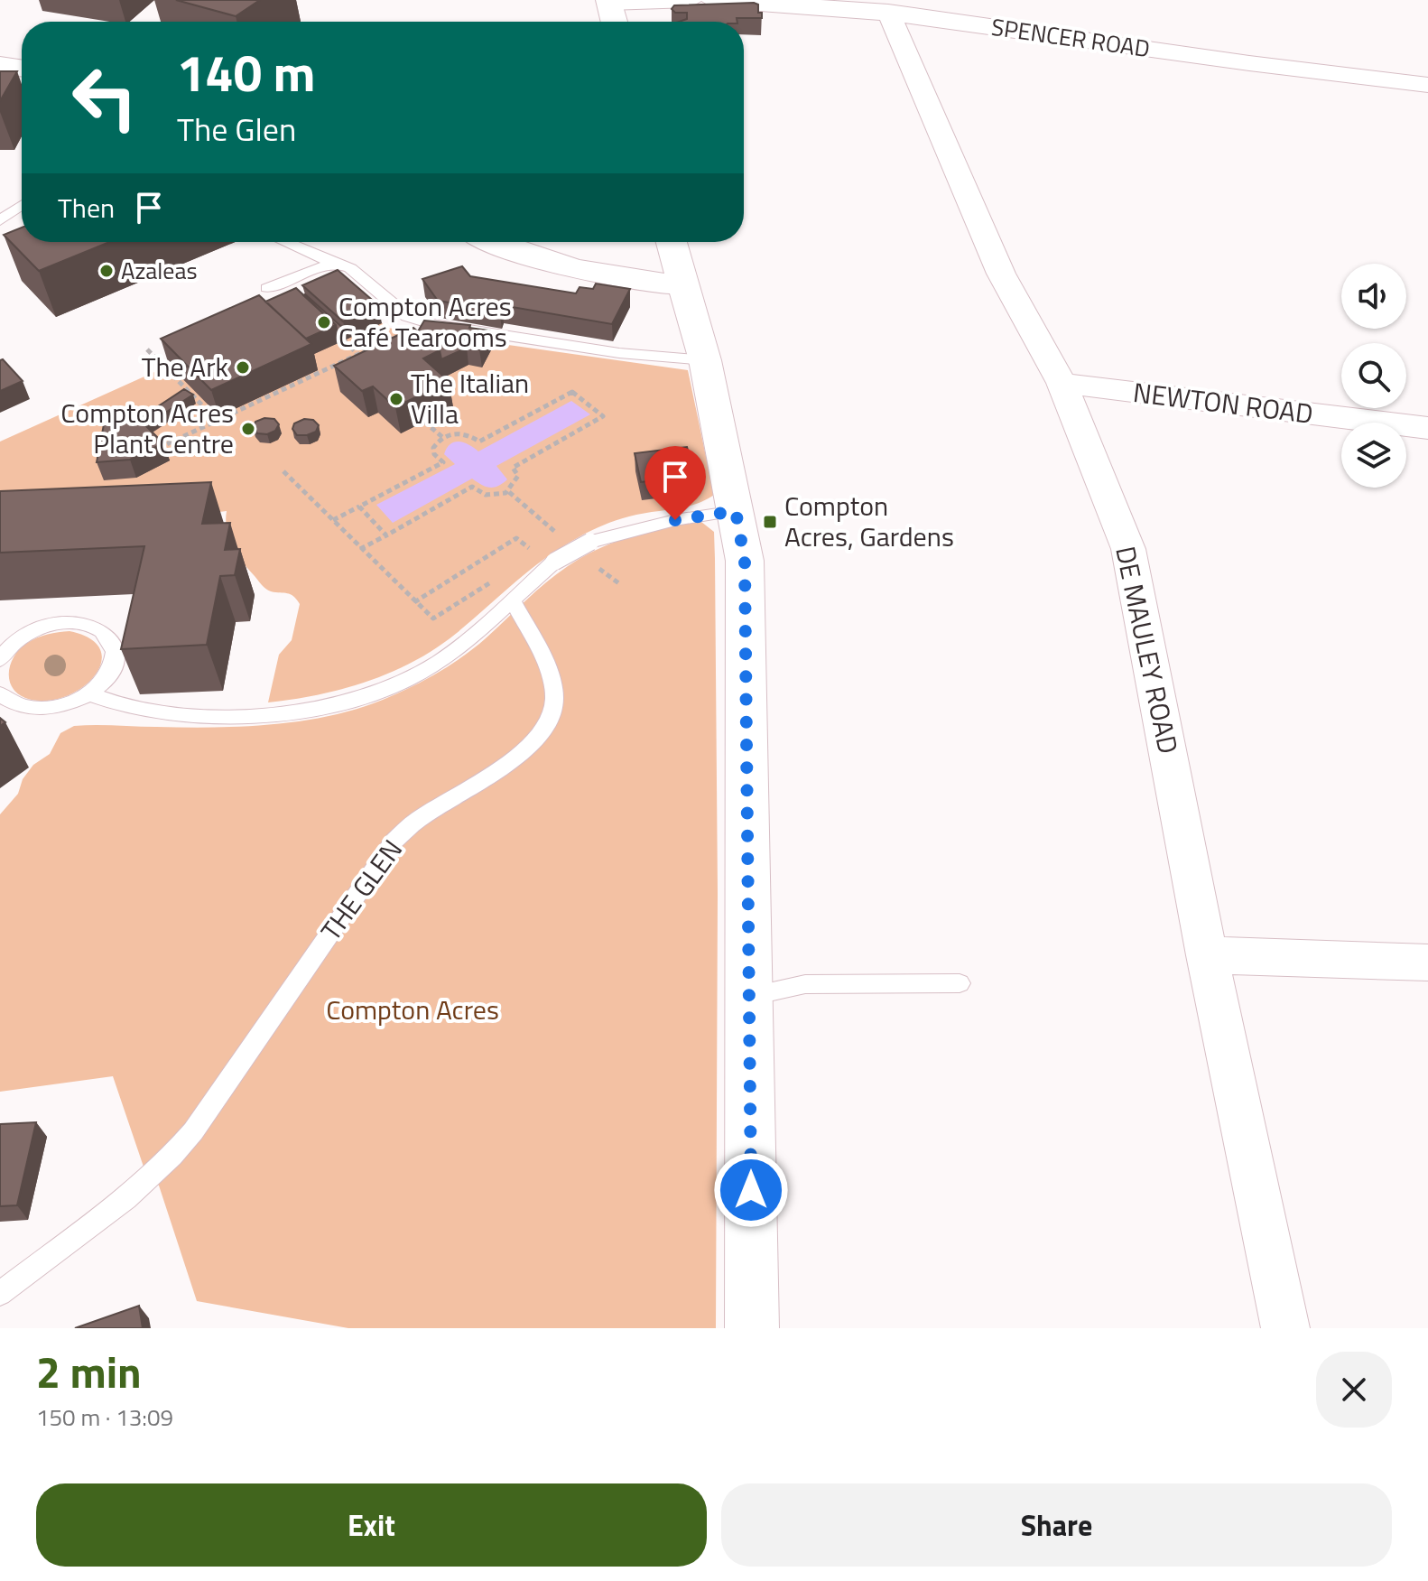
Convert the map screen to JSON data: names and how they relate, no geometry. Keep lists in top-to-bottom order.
{
  "streets": {
    "street": ["SPENCER ROAD", "NEWTON ROAD", "DE MAULEY ROAD"],
    "lane": ["THE GLEN"]
  },
  "crossings": [
    ["SPENCER ROAD", "DE MAULEY ROAD"],
    ["NEWTON ROAD", "DE MAULEY ROAD"]
  ],
  "parks": ["Compton Acres"],
  "places": {
    "other": [
      "Azaleas",
      "Compton Acres Café Tearooms",
      "The Ark",
      "The Italian Villa",
      "Compton Acres Plant Centre"
    ],
    "transit": ["Compton Acres, Gardens"]
  },
  "page": {
    "turn": ["140 m", "The Glen"],
    "then": "Then",
    "heading": ["2 min", "150 m · 13:09"],
    "buttons": ["Exit", "Share"]
  }
}
